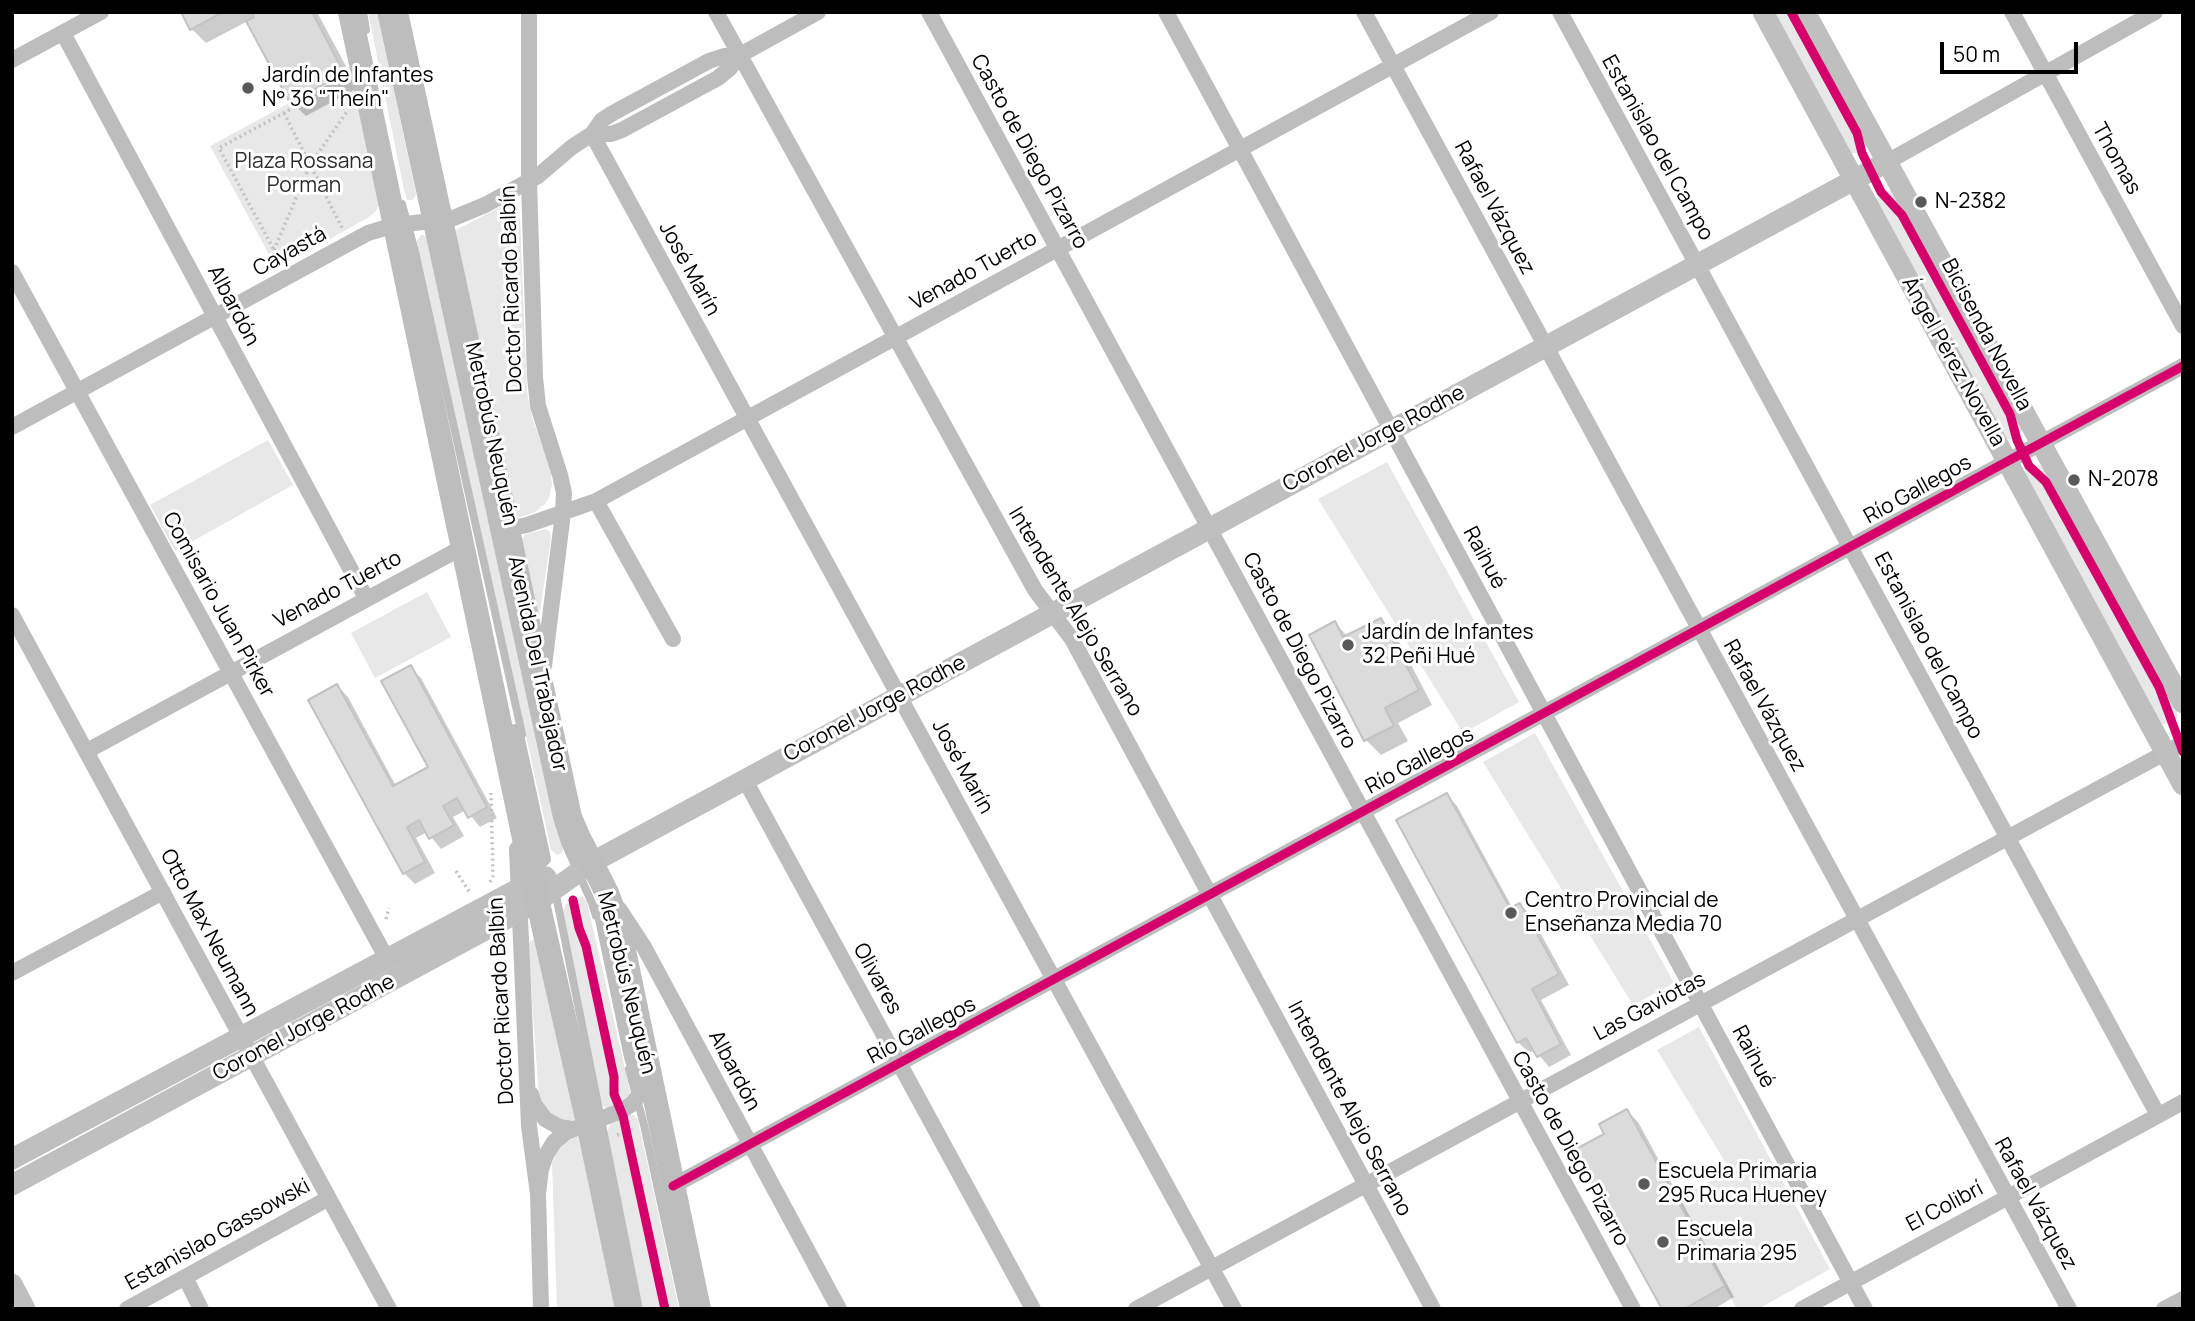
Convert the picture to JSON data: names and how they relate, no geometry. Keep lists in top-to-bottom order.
{
  "streets": {
    "main road": ["Ángel Pérez Novella", "Coronel Jorge Rodhe", "Avenida Del Trabajador"],
    "street": [
      "Estanislao del Campo",
      "Casto de Diego Pizarro",
      "Thomas",
      "Rafael Vázquez",
      "Cayastá",
      "José Marín",
      "Venado Tuerto",
      "Doctor Ricardo Balbín",
      "Albardón",
      "Río Gallegos",
      "Raihué",
      "Comisario Juan Pirker",
      "Intendente Alejo Serrano",
      "Otto Max Neumann",
      "Olivares",
      "Las Gaviotas",
      "El Colibrí",
      "Estanislao Gassowski"
    ],
    "lane": ["Metrobús Neuquén"],
    "cycle path": ["Bicisenda Novella"]
  },
  "crossings": [
    ["Estanislao del Campo", "Coronel Jorge Rodhe"],
    ["Estanislao del Campo", "Río Gallegos"],
    ["Estanislao del Campo", "Las Gaviotas"],
    ["Estanislao del Campo", "El Colibrí"],
    ["Casto de Diego Pizarro", "Venado Tuerto"],
    ["Casto de Diego Pizarro", "Coronel Jorge Rodhe"],
    ["Casto de Diego Pizarro", "Río Gallegos"],
    ["Casto de Diego Pizarro", "Las Gaviotas"],
    ["Thomas", "Coronel Jorge Rodhe"],
    ["Rafael Vázquez", "Venado Tuerto"],
    ["Rafael Vázquez", "Coronel Jorge Rodhe"],
    ["Rafael Vázquez", "Río Gallegos"],
    ["Rafael Vázquez", "Las Gaviotas"],
    ["Rafael Vázquez", "El Colibrí"],
    ["Cayastá", "José Marín"],
    ["Cayastá", "Doctor Ricardo Balbín"],
    ["Cayastá", "Albardón"],
    ["Cayastá", "Metrobús Neuquén"],
    ["Cayastá", "Comisario Juan Pirker"],
    ["Cayastá", "Intendente Alejo Serrano"],
    ["Cayastá", "Avenida Del Trabajador"],
    ["José Marín", "Venado Tuerto"],
    ["José Marín", "Coronel Jorge Rodhe"],
    ["José Marín", "Río Gallegos"],
    ["José Marín", "Las Gaviotas"],
    ["Venado Tuerto", "Doctor Ricardo Balbín"],
    ["Venado Tuerto", "Albardón"],
    ["Venado Tuerto", "Raihué"],
    ["Venado Tuerto", "Comisario Juan Pirker"],
    ["Venado Tuerto", "Intendente Alejo Serrano"],
    ["Venado Tuerto", "Avenida Del Trabajador"],
    ["Venado Tuerto", "Otto Max Neumann"],
    ["Doctor Ricardo Balbín", "Metrobús Neuquén"],
    ["Doctor Ricardo Balbín", "Coronel Jorge Rodhe"],
    ["Doctor Ricardo Balbín", "Avenida Del Trabajador"],
    ["Albardón", "Río Gallegos"],
    ["Albardón", "Avenida Del Trabajador"],
    ["Ángel Pérez Novella", "Coronel Jorge Rodhe"],
    ["Ángel Pérez Novella", "Río Gallegos"],
    ["Ángel Pérez Novella", "Las Gaviotas"],
    ["Metrobús Neuquén", "Coronel Jorge Rodhe"],
    ["Metrobús Neuquén", "Avenida Del Trabajador"],
    ["Coronel Jorge Rodhe", "Raihué"],
    ["Coronel Jorge Rodhe", "Comisario Juan Pirker"],
    ["Coronel Jorge Rodhe", "Intendente Alejo Serrano"],
    ["Coronel Jorge Rodhe", "Avenida Del Trabajador"],
    ["Coronel Jorge Rodhe", "Otto Max Neumann"],
    ["Coronel Jorge Rodhe", "Olivares"],
    ["Río Gallegos", "Raihué"],
    ["Río Gallegos", "Intendente Alejo Serrano"],
    ["Río Gallegos", "Avenida Del Trabajador"],
    ["Río Gallegos", "Olivares"],
    ["Raihué", "Las Gaviotas"],
    ["Raihué", "El Colibrí"],
    ["Intendente Alejo Serrano", "Las Gaviotas"],
    ["Otto Max Neumann", "Estanislao Gassowski"]
  ],
  "parks": ["Plaza Rossana Porman"],
  "places": [
    "Jardín de Infantes N° 36 \"Theín\"",
    "N-2382",
    "N-2078",
    "Jardín de Infantes 32 Peñi Hué",
    "Centro Provincial de Enseñanza Media 70",
    "Escuela Primaria 295 Ruca Hueney",
    "Escuela Primaria 295"
  ],
  "scale_bar": "50 m"
}
